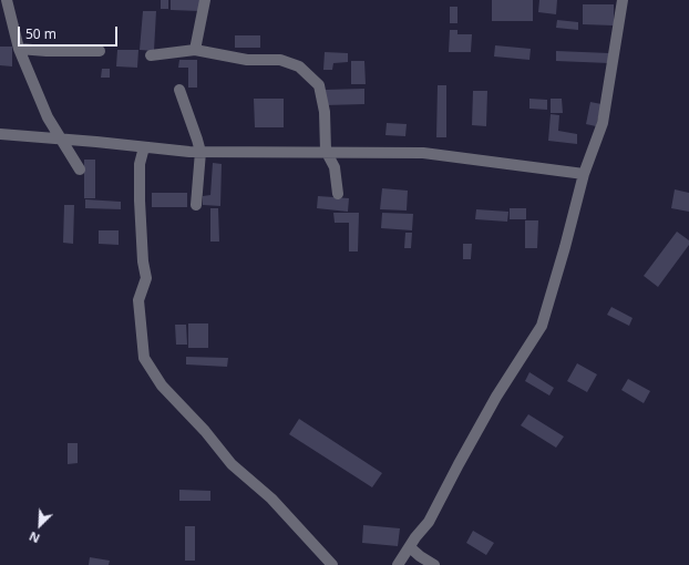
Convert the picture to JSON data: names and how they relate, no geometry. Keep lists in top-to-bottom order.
{
  "scale_bar": "50 m",
  "north": "bottom left"
}
